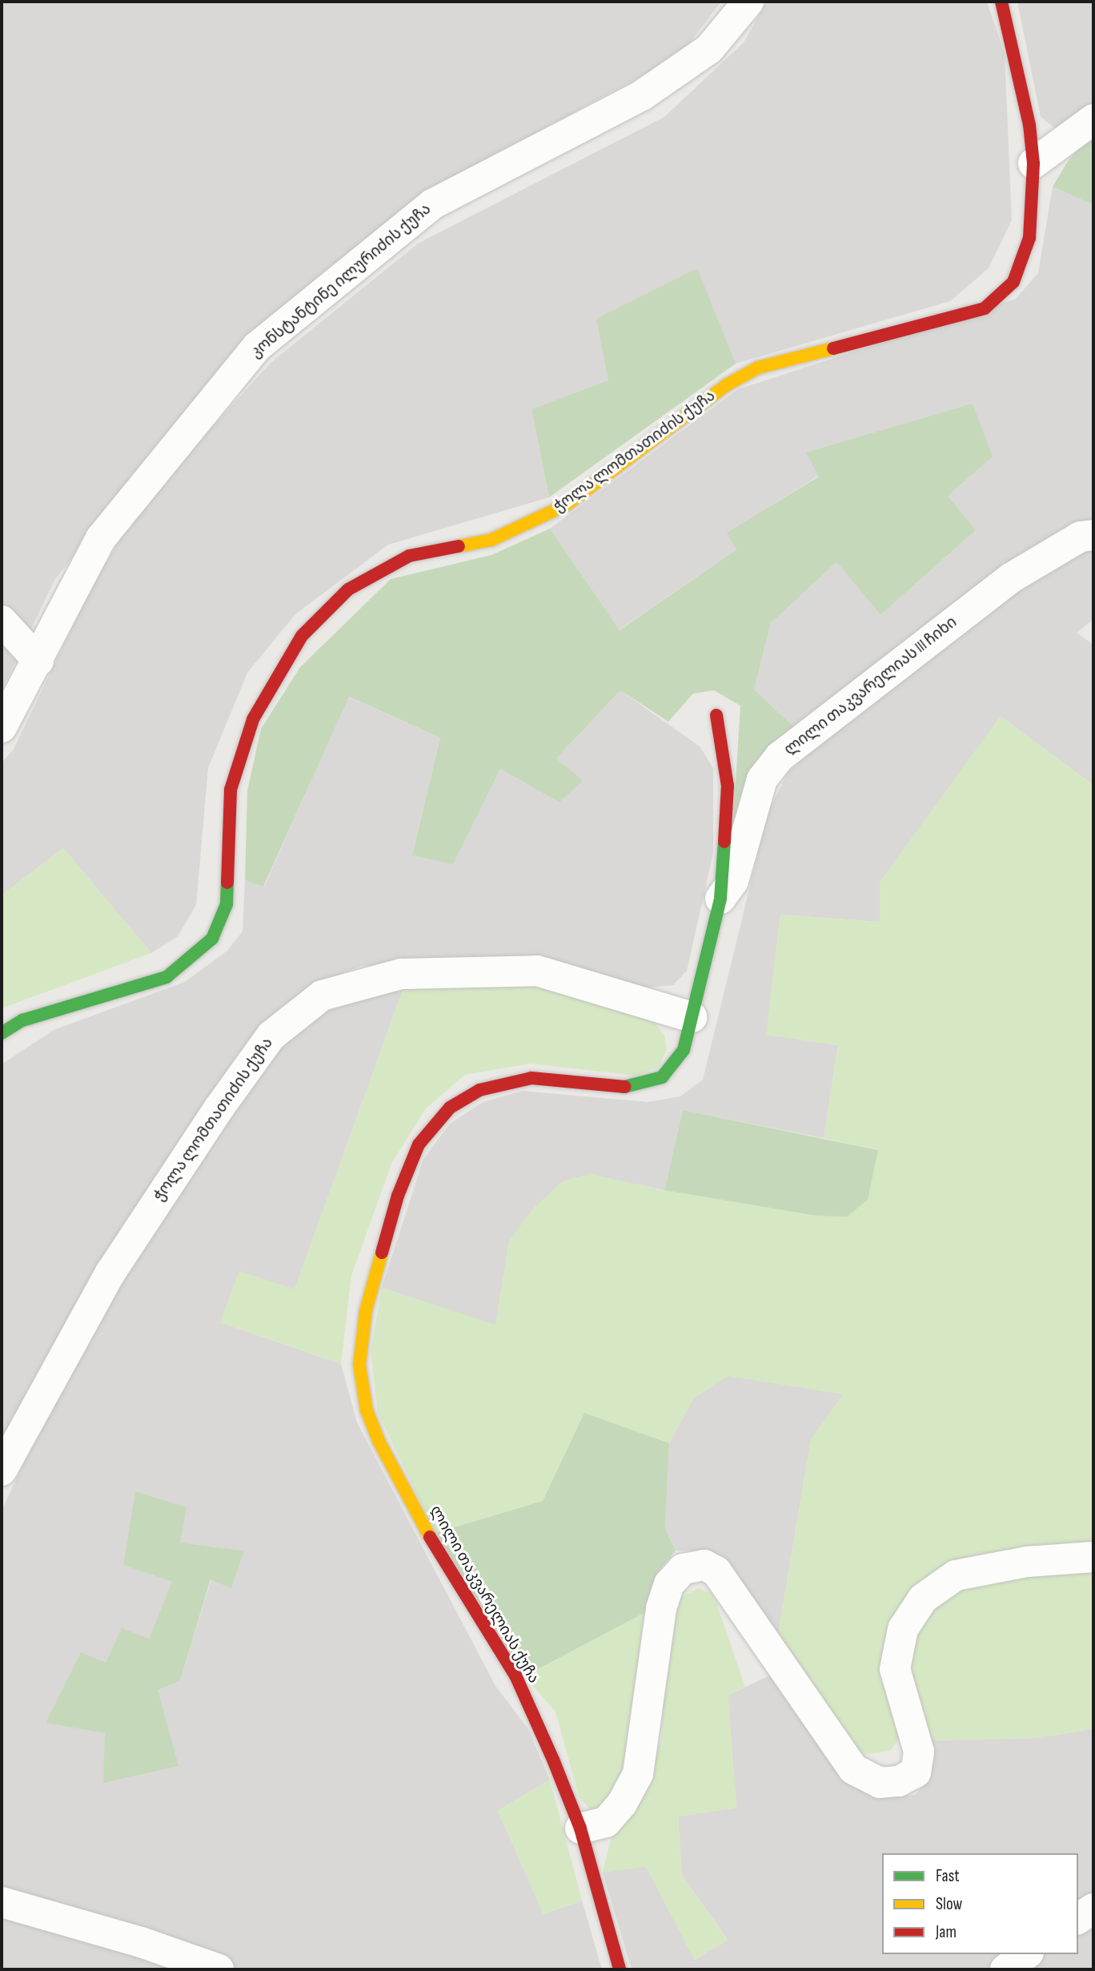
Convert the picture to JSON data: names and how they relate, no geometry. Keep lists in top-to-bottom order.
{
  "streets": {
    "street": [
      "კონსტანტინე ილურიძის ქუჩა",
      "ჭოლა ლომთათიძის ქუჩა",
      "ლილი თაკვარელიას III ჩიხი",
      "ლილი თაკვარელიას ქუჩა"
    ]
  },
  "crossings": [
    ["ჭოლა ლომთათიძის ქუჩა", "ლილი თაკვარელიას ქუჩა"],
    ["ლილი თაკვარელიას III ჩიხი", "ლილი თაკვარელიას ქუჩა"]
  ],
  "legend": ["Fast", "Slow", "Jam"]
}
